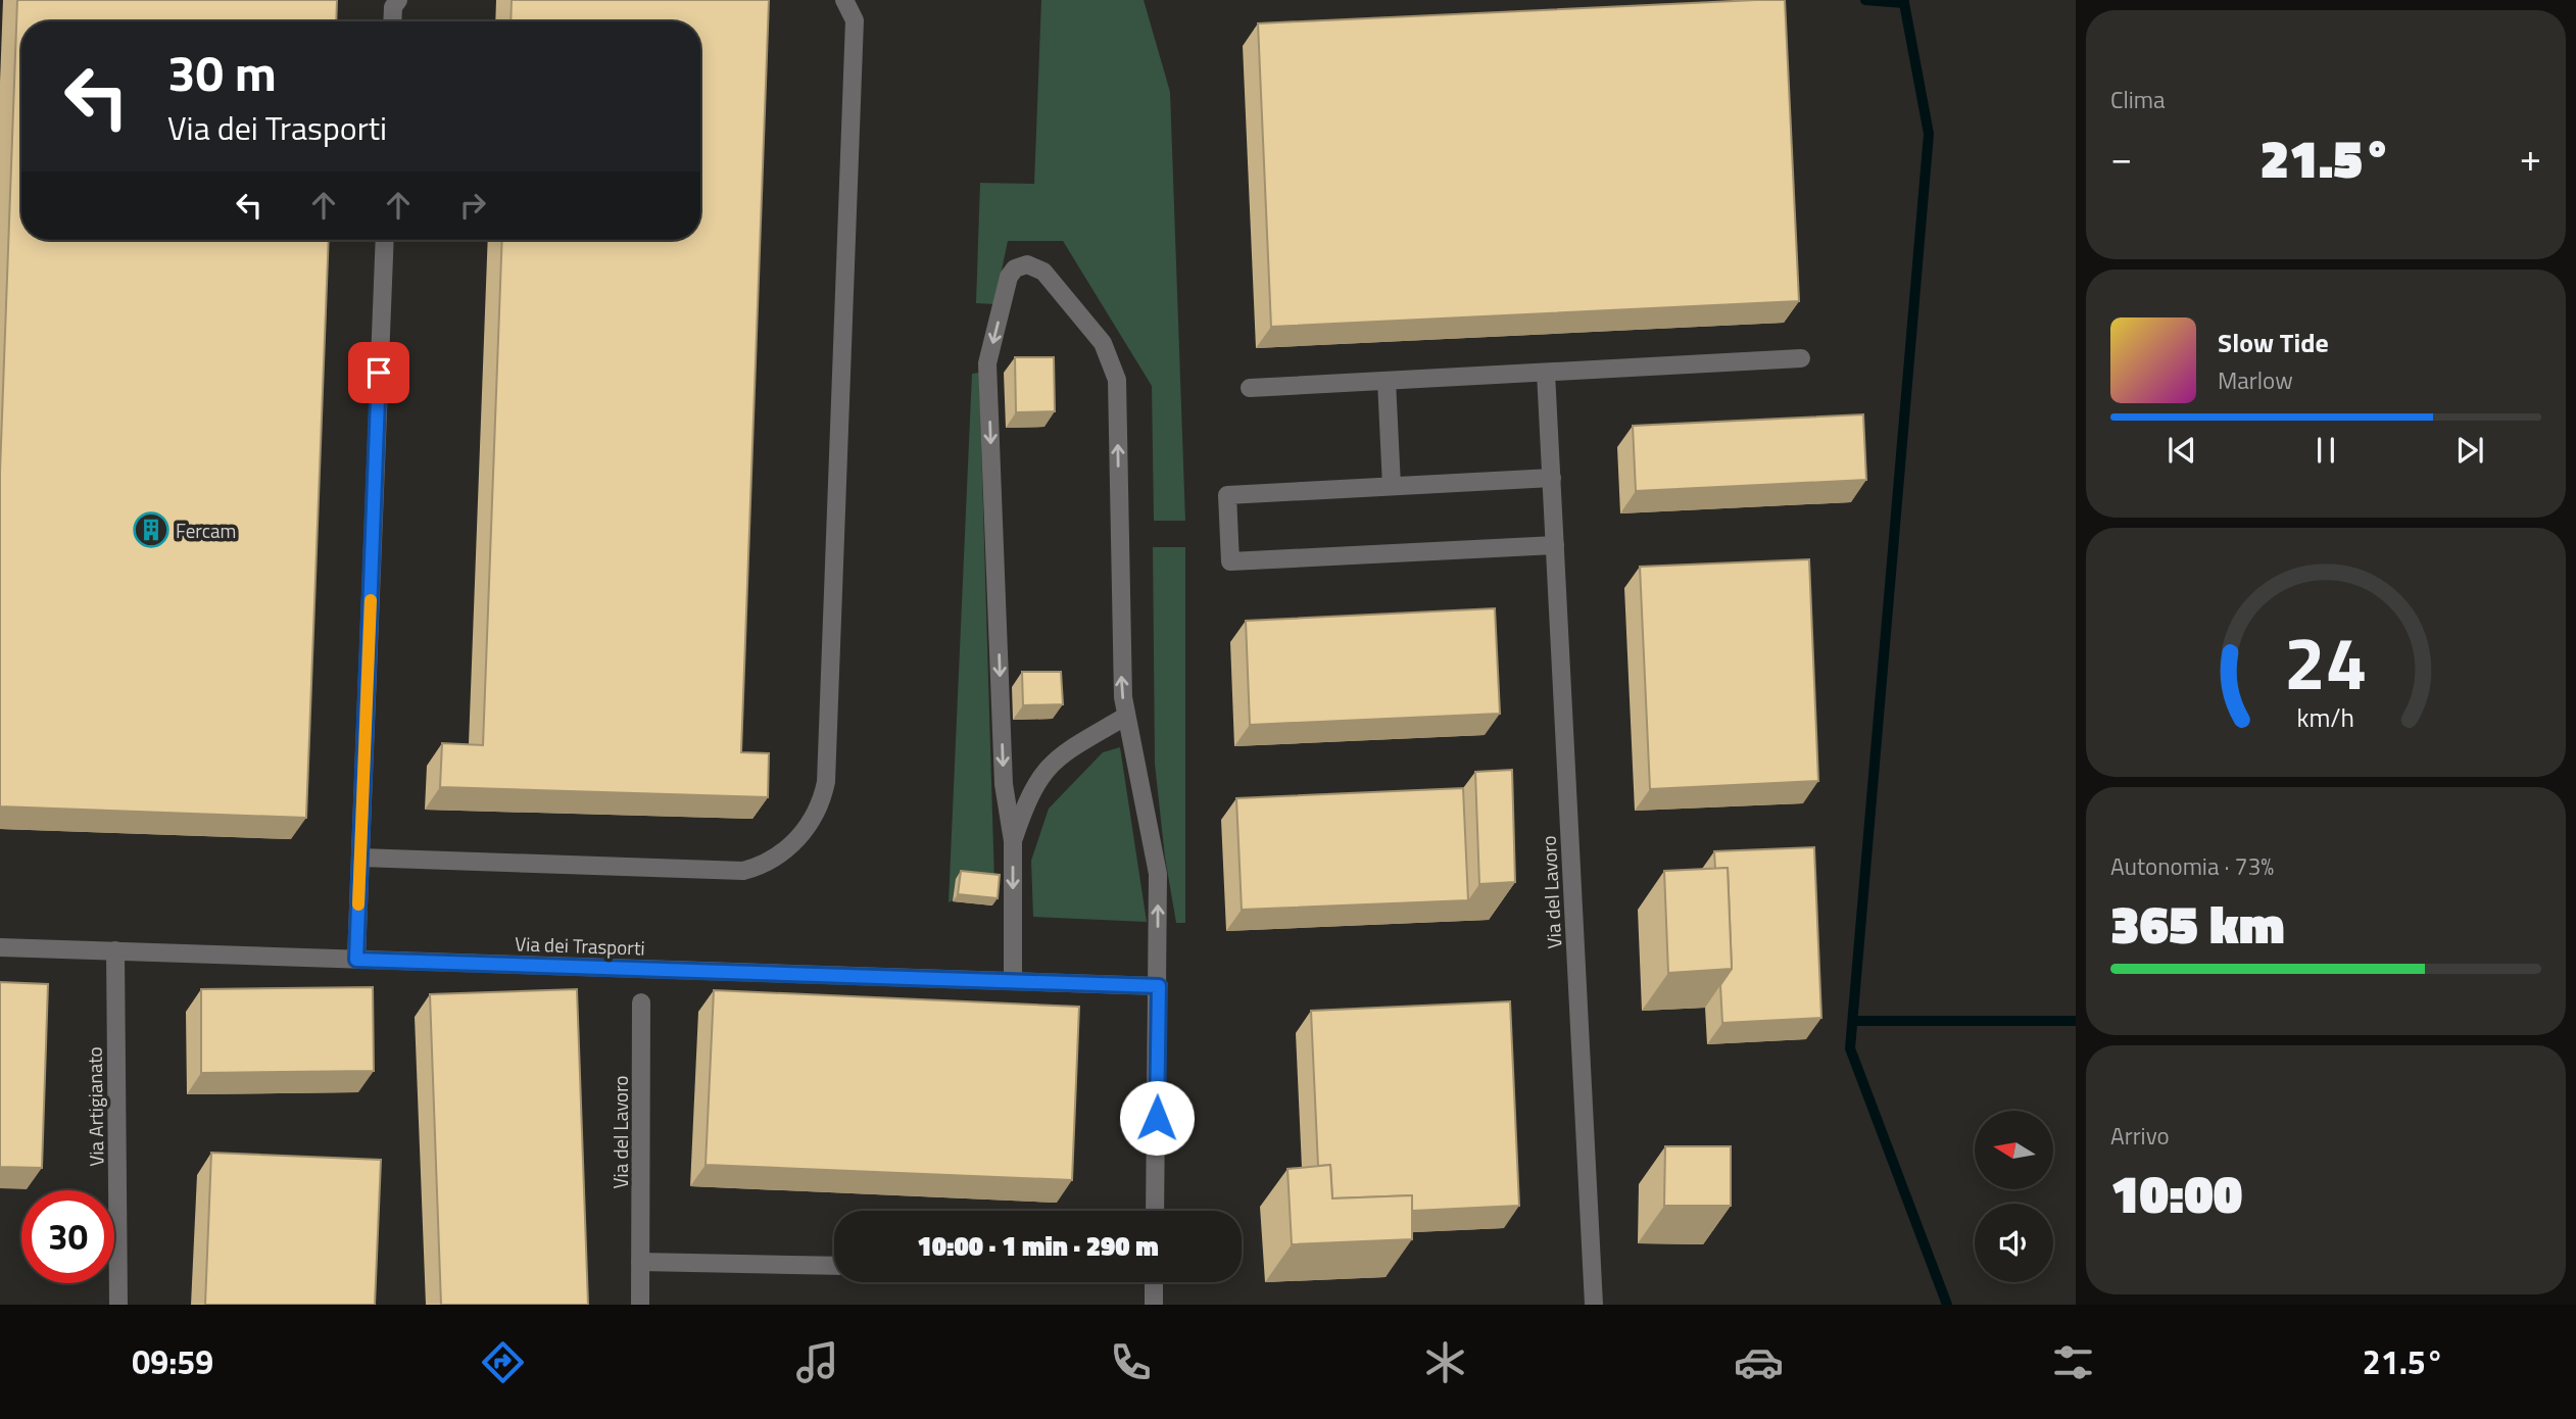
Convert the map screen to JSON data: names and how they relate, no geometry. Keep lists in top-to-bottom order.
{
  "streets": {
    "street": ["Via del Lavoro", "Via dei Trasporti", "Via Artigianato"]
  },
  "crossings": [
    ["Via dei Trasporti", "Via Artigianato"]
  ],
  "places": {
    "building": ["Fercam"]
  },
  "north": "left",
  "page": {
    "tile": [
      "Clima",
      ["Autonomia · 73%", "365 km"],
      ["Arrivo", "10:00"]
    ],
    "turn": ["30 m", "Via dei Trasporti"],
    "heat": ["−", "21.5°", "+"],
    "song": ["Slow Tide", "Marlow"],
    "limit": "30",
    "trip": "10:00 · 1 min · 290 m",
    "tabs": ["09:59", "21.5°"],
    "gauge": ["24", "km/h"]
  }
}
